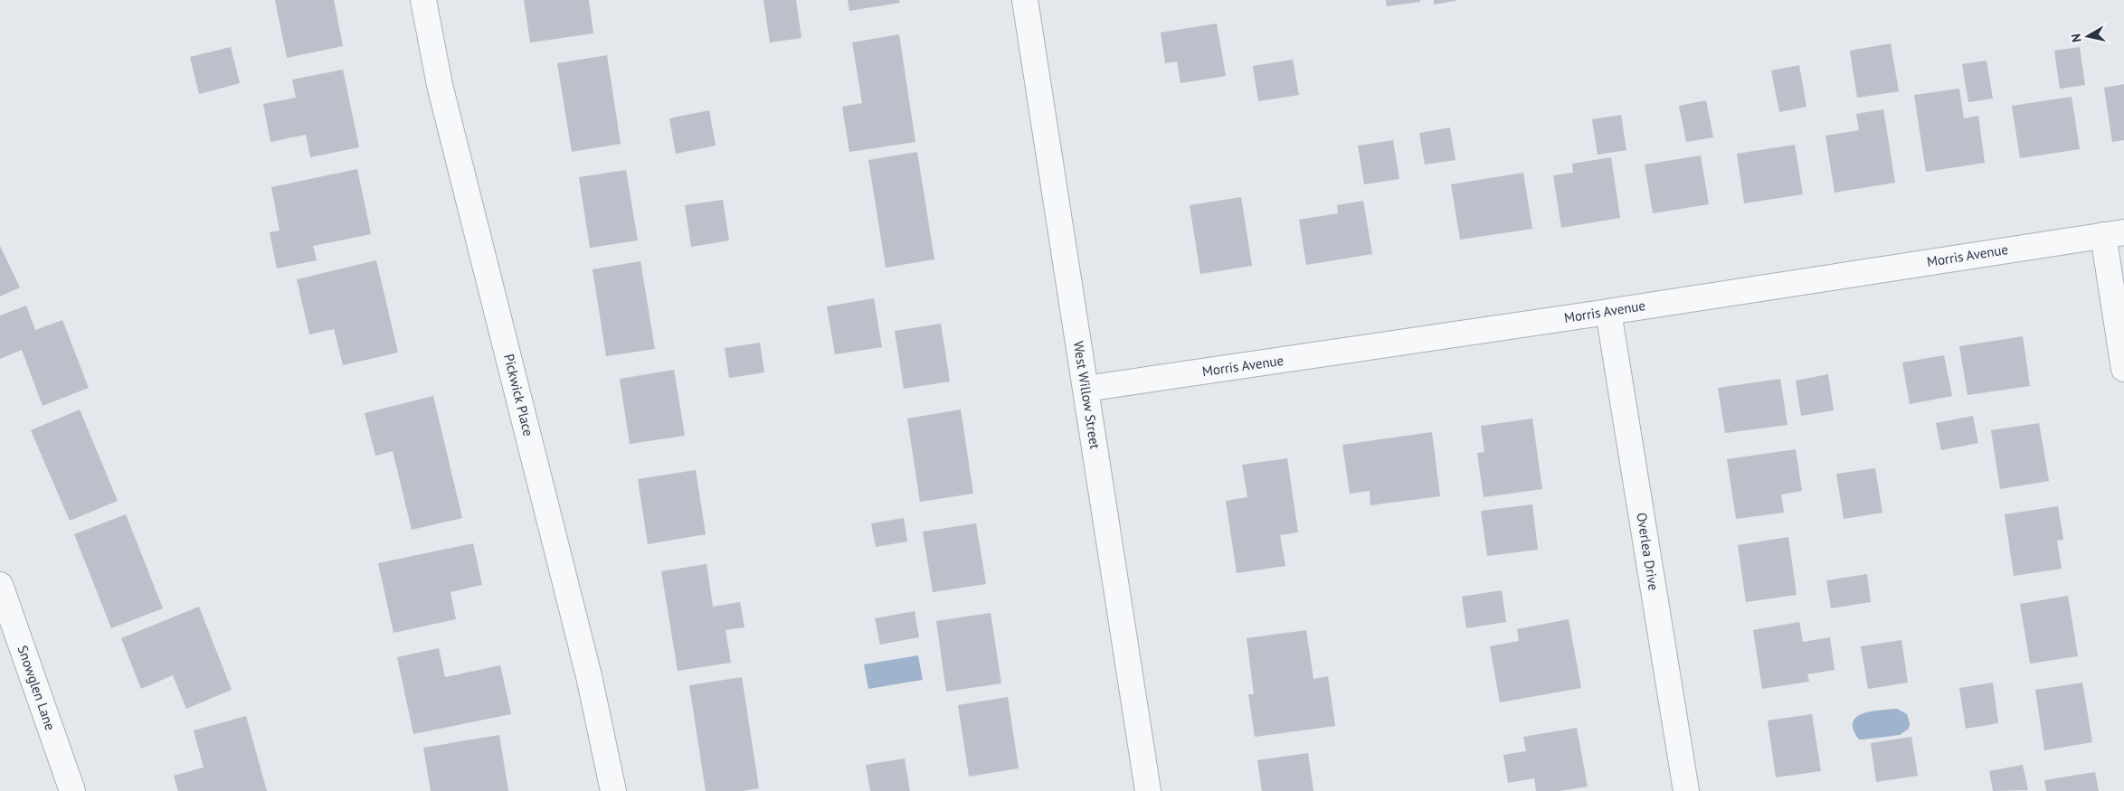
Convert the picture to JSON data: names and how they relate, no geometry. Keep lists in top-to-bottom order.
{
  "streets": {
    "street": [
      "Morris Avenue",
      "Pickwick Place",
      "West Willow Street",
      "Overlea Drive",
      "Snowglen Lane"
    ]
  },
  "crossings": [
    ["Morris Avenue", "West Willow Street"],
    ["Morris Avenue", "Overlea Drive"]
  ],
  "north": "left"
}
